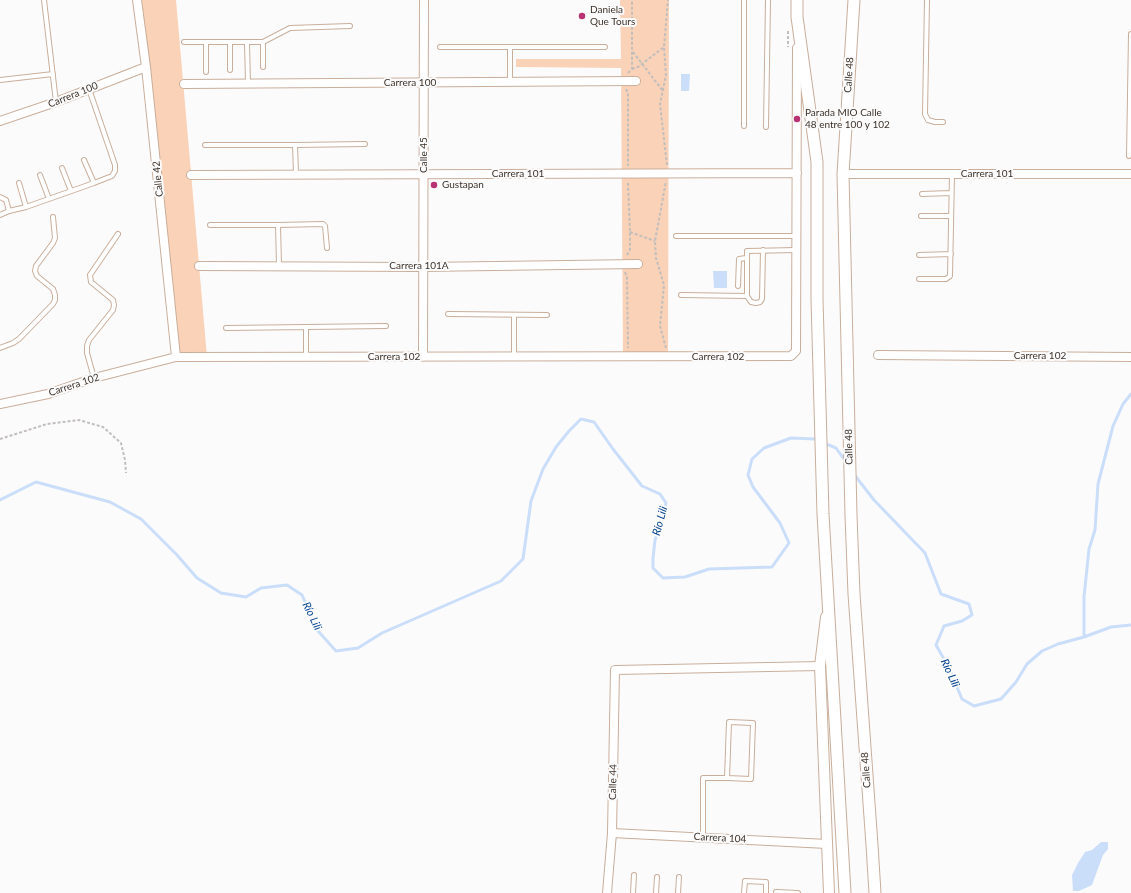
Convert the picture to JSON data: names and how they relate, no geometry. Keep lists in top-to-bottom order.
{
  "streets": {
    "main road": ["Calle 48"],
    "street": [
      "Carrera 100",
      "Calle 45",
      "Carrera 101",
      "Calle 42",
      "Carrera 101A",
      "Carrera 102",
      "Calle 44",
      "Carrera 104"
    ]
  },
  "crossings": [
    ["Calle 48", "Carrera 101"],
    ["Carrera 100", "Calle 45"],
    ["Carrera 100", "Calle 42"],
    ["Calle 45", "Carrera 101"],
    ["Calle 45", "Carrera 101A"],
    ["Calle 45", "Carrera 102"],
    ["Calle 42", "Carrera 102"],
    ["Calle 44", "Carrera 104"]
  ],
  "water": ["Río Lili"],
  "places": ["Daniela Que Tours", "Parada MIO Calle 48 entre 100 y 102", "Gustapan"]
}
